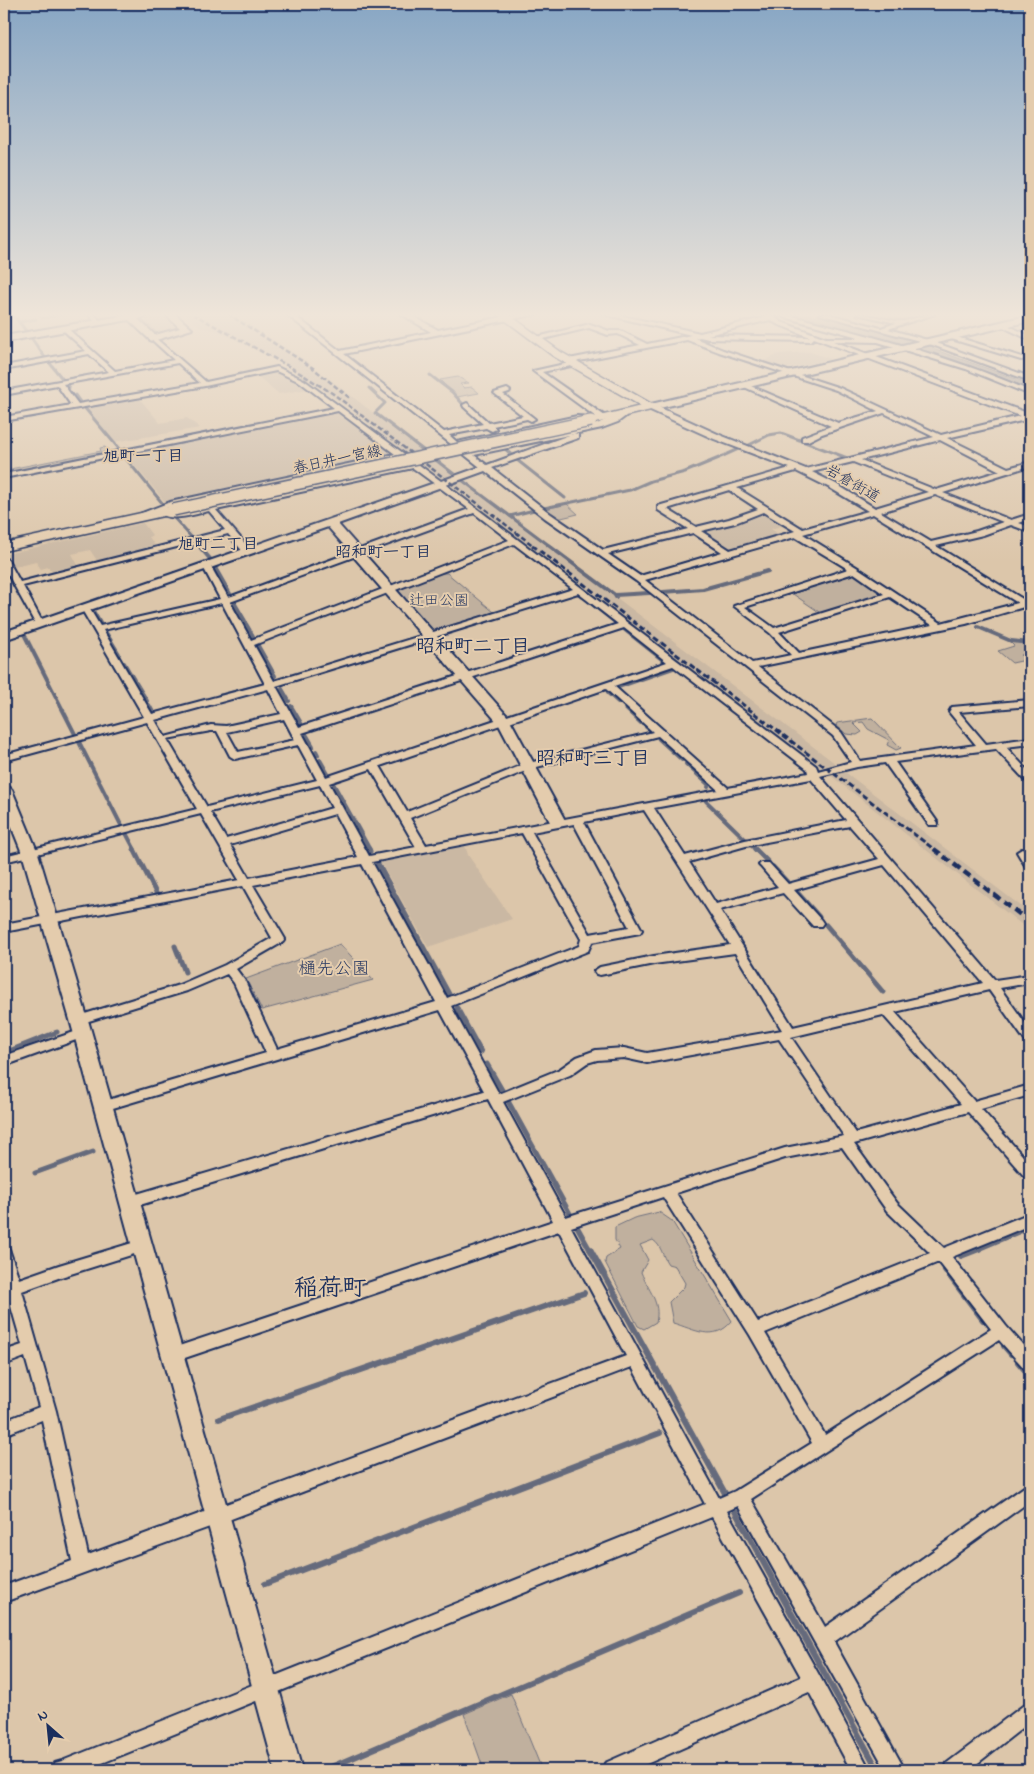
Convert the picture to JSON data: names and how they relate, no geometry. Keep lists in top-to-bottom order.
{
  "streets": {
    "main road": ["春日井一宮線"],
    "street": ["岩倉街道"]
  },
  "crossings": [
    ["春日井一宮線", "岩倉街道"]
  ],
  "districts": [
    "旭町一丁目",
    "旭町二丁目",
    "昭和町一丁目",
    "昭和町二丁目",
    "昭和町三丁目",
    "稲荷町"
  ],
  "parks": ["辻田公園", "樋先公園"],
  "north": "top left"
}
